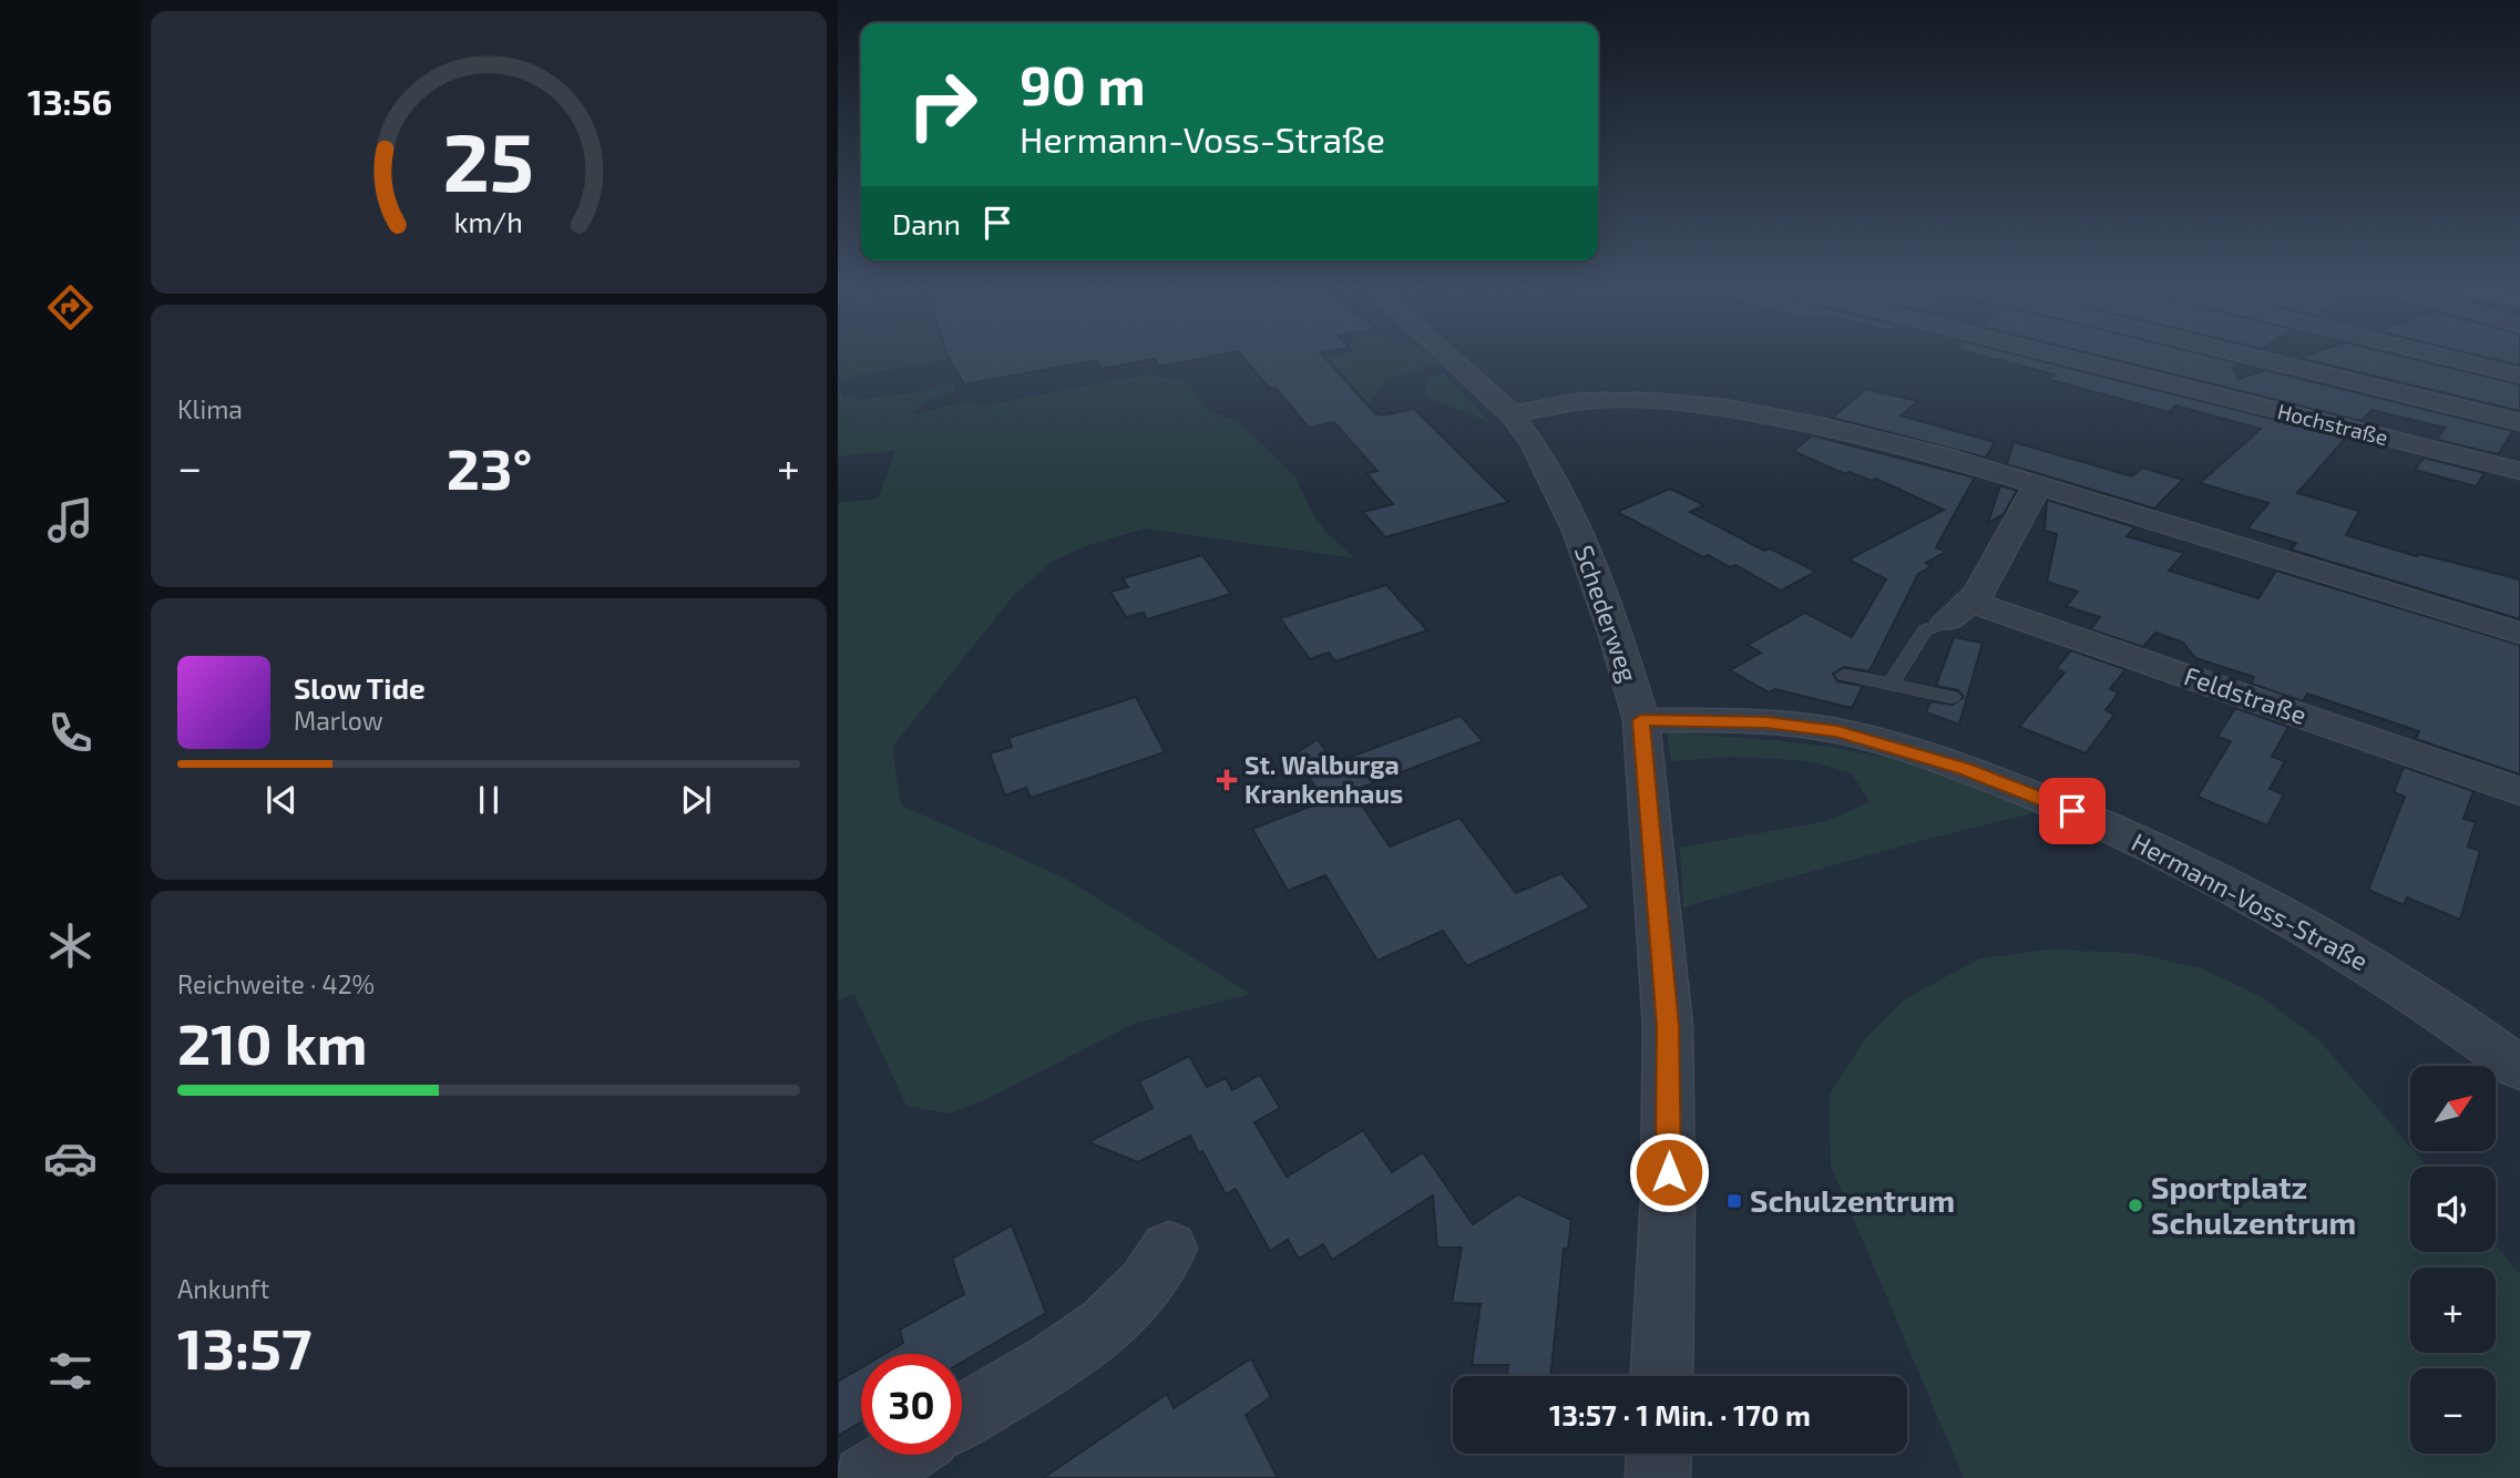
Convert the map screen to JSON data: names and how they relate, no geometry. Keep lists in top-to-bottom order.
{
  "streets": {
    "street": [
      "Hochstraße",
      "Schederweg",
      "Feldstraße",
      "Hermann-Voss-Straße"
    ]
  },
  "crossings": [
    ["Schederweg", "Hermann-Voss-Straße"]
  ],
  "places": {
    "health": ["St. Walburga Krankenhaus"],
    "transit": ["Schulzentrum"],
    "other": ["Sportplatz Schulzentrum"]
  },
  "north": "top right",
  "page": {
    "tabs": "13:56",
    "turn": ["90 m", "Hermann-Voss-Straße"],
    "then": "Dann",
    "tile": [
      "Klima",
      ["Reichweite · 42%", "210 km"],
      ["Ankunft", "13:57"]
    ],
    "heat": ["−", "23°", "+"],
    "song": ["Slow Tide", "Marlow"],
    "map_buttons": ["+", "−"],
    "limit": "30",
    "trip": "13:57 · 1 Min. · 170 m",
    "gauge": ["25", "km/h"]
  }
}
